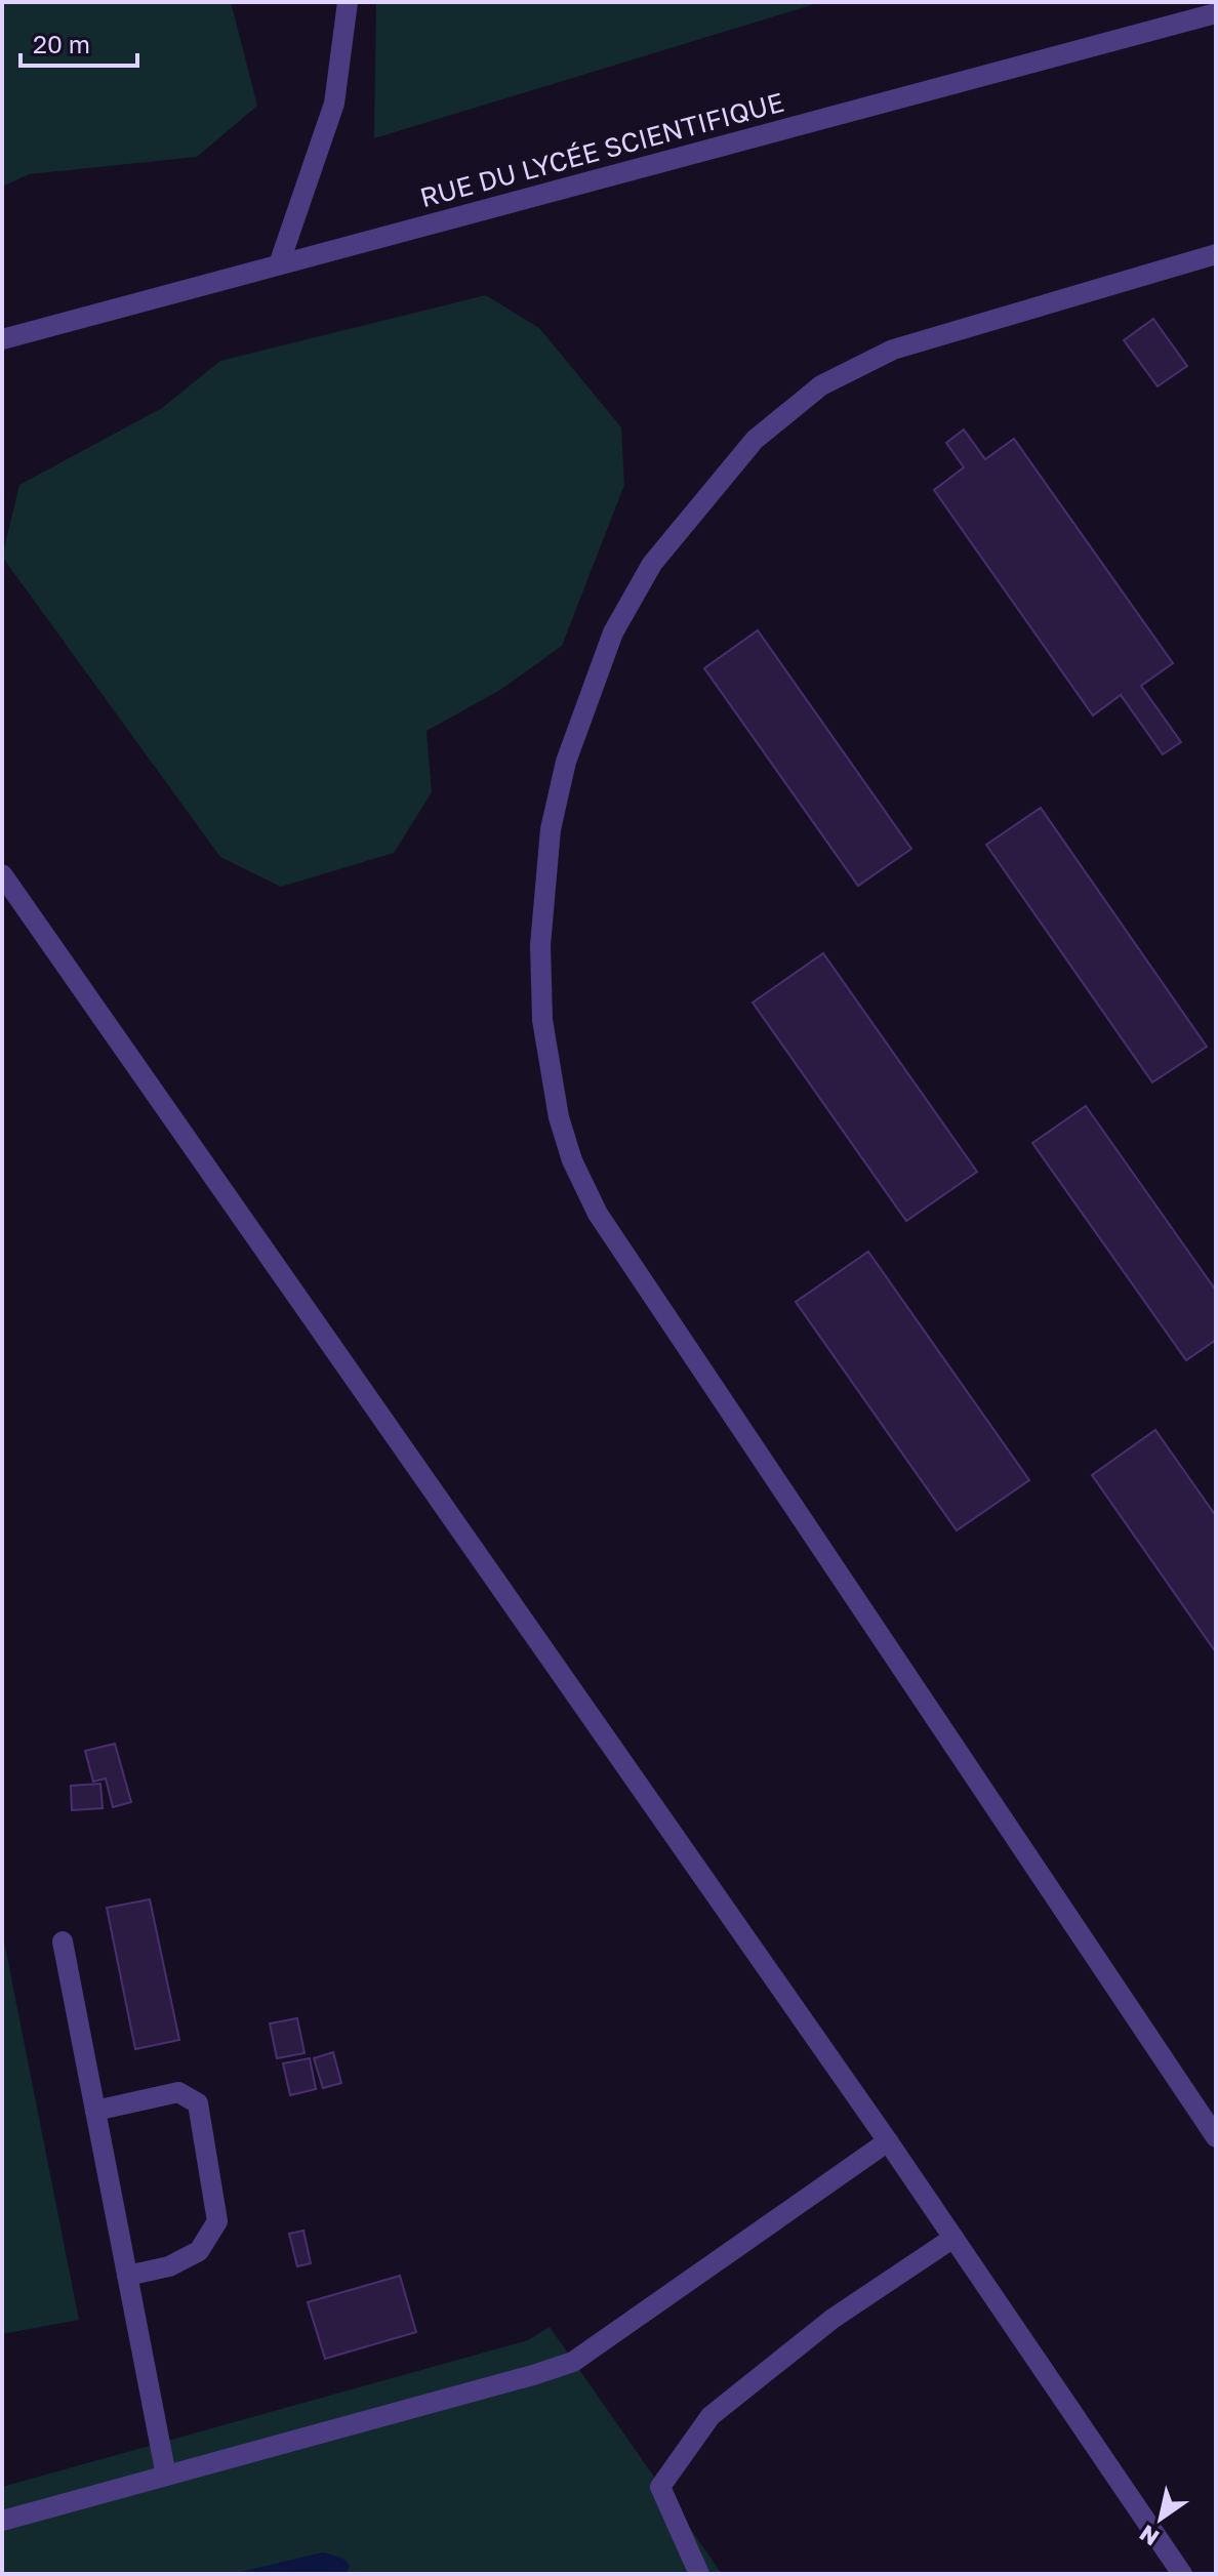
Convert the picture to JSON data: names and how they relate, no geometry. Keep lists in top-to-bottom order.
{
  "streets": {
    "street": ["RUE DU LYCÉE SCIENTIFIQUE"]
  },
  "scale_bar": "20 m",
  "north": "bottom left"
}
